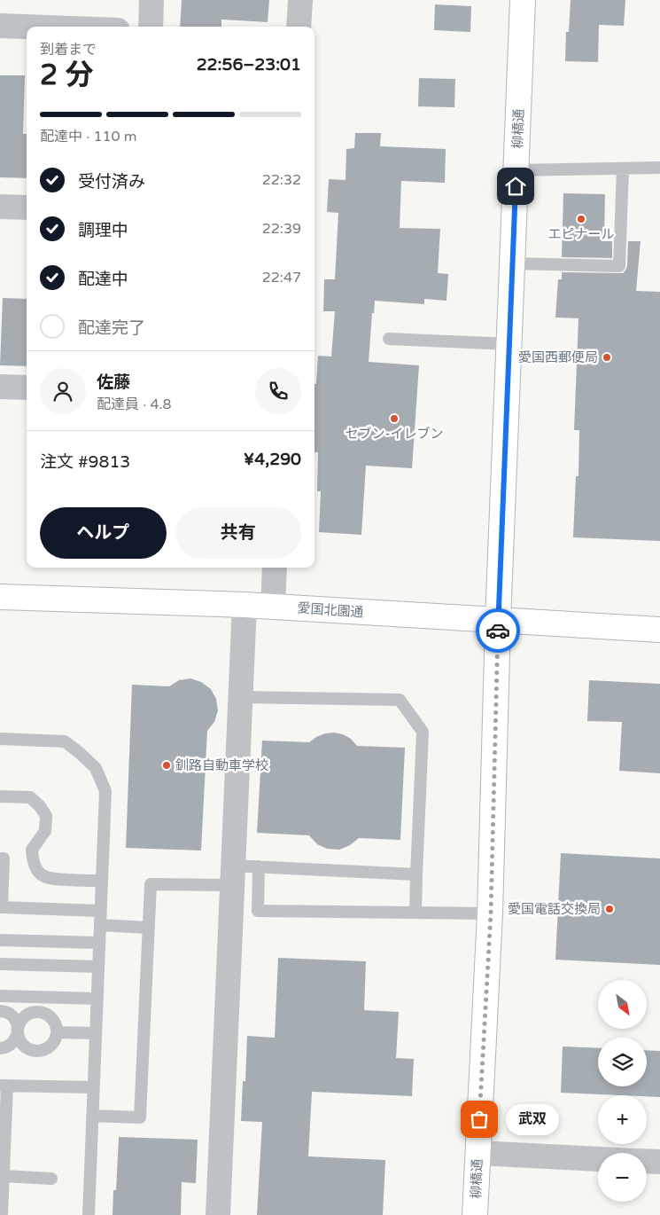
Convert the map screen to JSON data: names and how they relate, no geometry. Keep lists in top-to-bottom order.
{
  "streets": {
    "street": ["柳橋通", "愛国北園通"]
  },
  "crossings": [
    ["柳橋通", "愛国北園通"]
  ],
  "places": [
    "エピナール",
    "愛国西郵便局",
    "セブン-イレブン",
    "釧路自動車学校",
    "愛国電話交換局",
    "武双"
  ],
  "north": "bottom right",
  "page": {
    "heading": ["2 分", "到着まで", "22:56–23:01"],
    "panel": [
      "佐藤",
      "配達員 · 4.8",
      "注文 #9813",
      "¥4,290"
    ],
    "bar": "配達中 · 110 m",
    "list": [
      ["受付済み", "22:32"],
      ["調理中", "22:39"],
      ["配達中", "22:47"],
      "配達完了"
    ],
    "buttons": ["ヘルプ", "共有"],
    "map_buttons": ["+", "−"],
    "bubble": "武双"
  }
}
